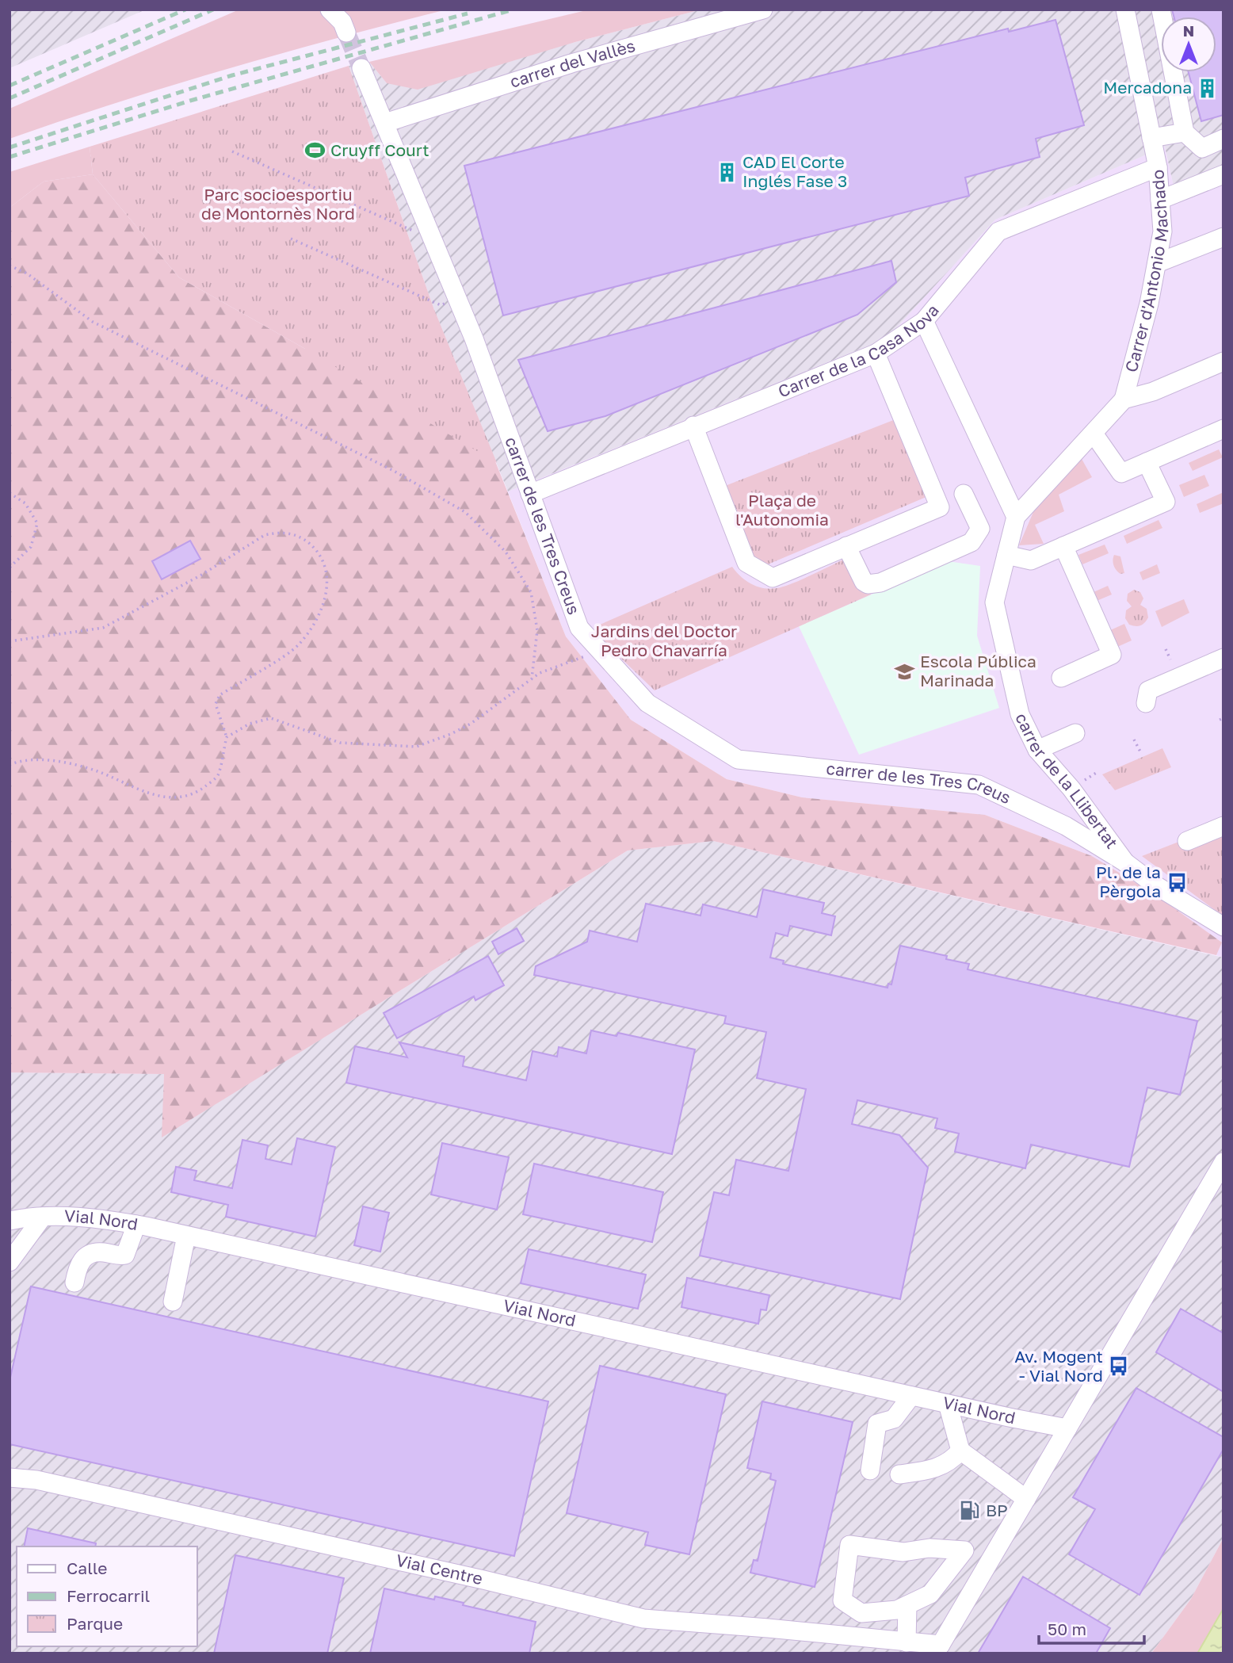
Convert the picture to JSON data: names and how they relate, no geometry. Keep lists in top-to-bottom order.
{
  "streets": {
    "street": [
      "carrer del Vallès",
      "Carrer d'Antonio Machado",
      "Carrer de la Casa Nova",
      "carrer de les Tres Creus",
      "carrer de la Llibertat",
      "Vial Nord",
      "Vial Centre"
    ]
  },
  "crossings": [
    ["carrer del Vallès", "carrer de les Tres Creus"],
    ["Carrer d'Antonio Machado", "Carrer de la Casa Nova"],
    ["Carrer d'Antonio Machado", "carrer de la Llibertat"],
    ["Carrer de la Casa Nova", "carrer de les Tres Creus"],
    ["carrer de les Tres Creus", "carrer de la Llibertat"]
  ],
  "parks": ["Parc socioesportiu de Montornès Nord", "Plaça de l'Autonomia", "Jardins del Doctor Pedro Chavarría"],
  "places": {
    "building": ["Mercadona", "CAD El Corte Inglés Fase 3"],
    "sports": ["Cruyff Court"],
    "school or university": ["Escola Pública Marinada"],
    "bus stop": ["Pl. de la Pèrgola", "Av. Mogent - Vial Nord"],
    "fuel station": ["BP"]
  },
  "legend": ["Calle", "Ferrocarril", "Parque"],
  "scale_bar": "50 m",
  "north": "top"
}
